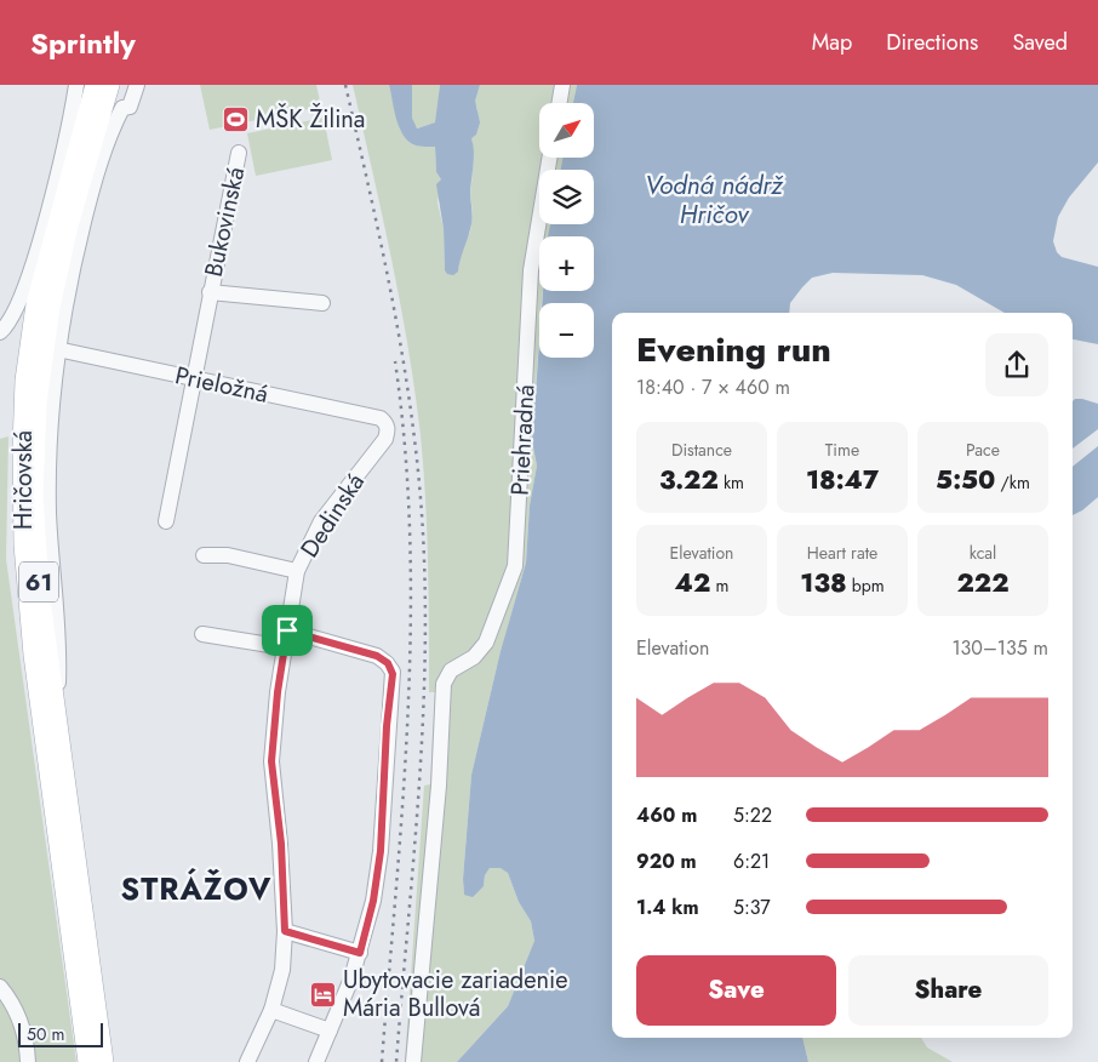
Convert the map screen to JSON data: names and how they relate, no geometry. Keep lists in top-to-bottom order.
{
  "streets": {
    "main road": ["Hričovská", "61"],
    "street": [
      "Bukovinská",
      "Prieložná",
      "Priehradná",
      "Dedinská"
    ]
  },
  "crossings": [
    ["Bukovinská", "Prieložná"],
    ["Prieložná", "Hričovská"],
    ["Prieložná", "Dedinská"]
  ],
  "districts": ["STRÁŽOV"],
  "water": ["Vodná nádrž Hričov"],
  "places": {
    "sports": ["MŠK Žilina"],
    "hotel": ["Ubytovacie zariadenie Mária Bullová"]
  },
  "scale_bar": "50 m",
  "north": "top right",
  "page": {
    "header": "Sprintly",
    "nav": ["Map", "Directions", "Saved"],
    "map_buttons": ["+", "−"],
    "heading": ["Evening run", "18:40 · 7 × 460 m"],
    "stats": [
      ["Distance", "3.22 km"],
      ["Time", "18:47"],
      ["Pace", "5:50 /km"],
      ["Elevation", "42 m"],
      ["Heart rate", "138 bpm"],
      ["kcal", "222"]
    ],
    "chart": ["Elevation", "130–135 m"],
    "list": [
      {
        "name": "460 m",
        "note": "5:22"
      },
      {
        "name": "920 m",
        "note": "6:21"
      },
      {
        "name": "1.4 km",
        "note": "5:37"
      }
    ],
    "buttons": ["Save", "Share"],
    "scale": "50 m"
  }
}
